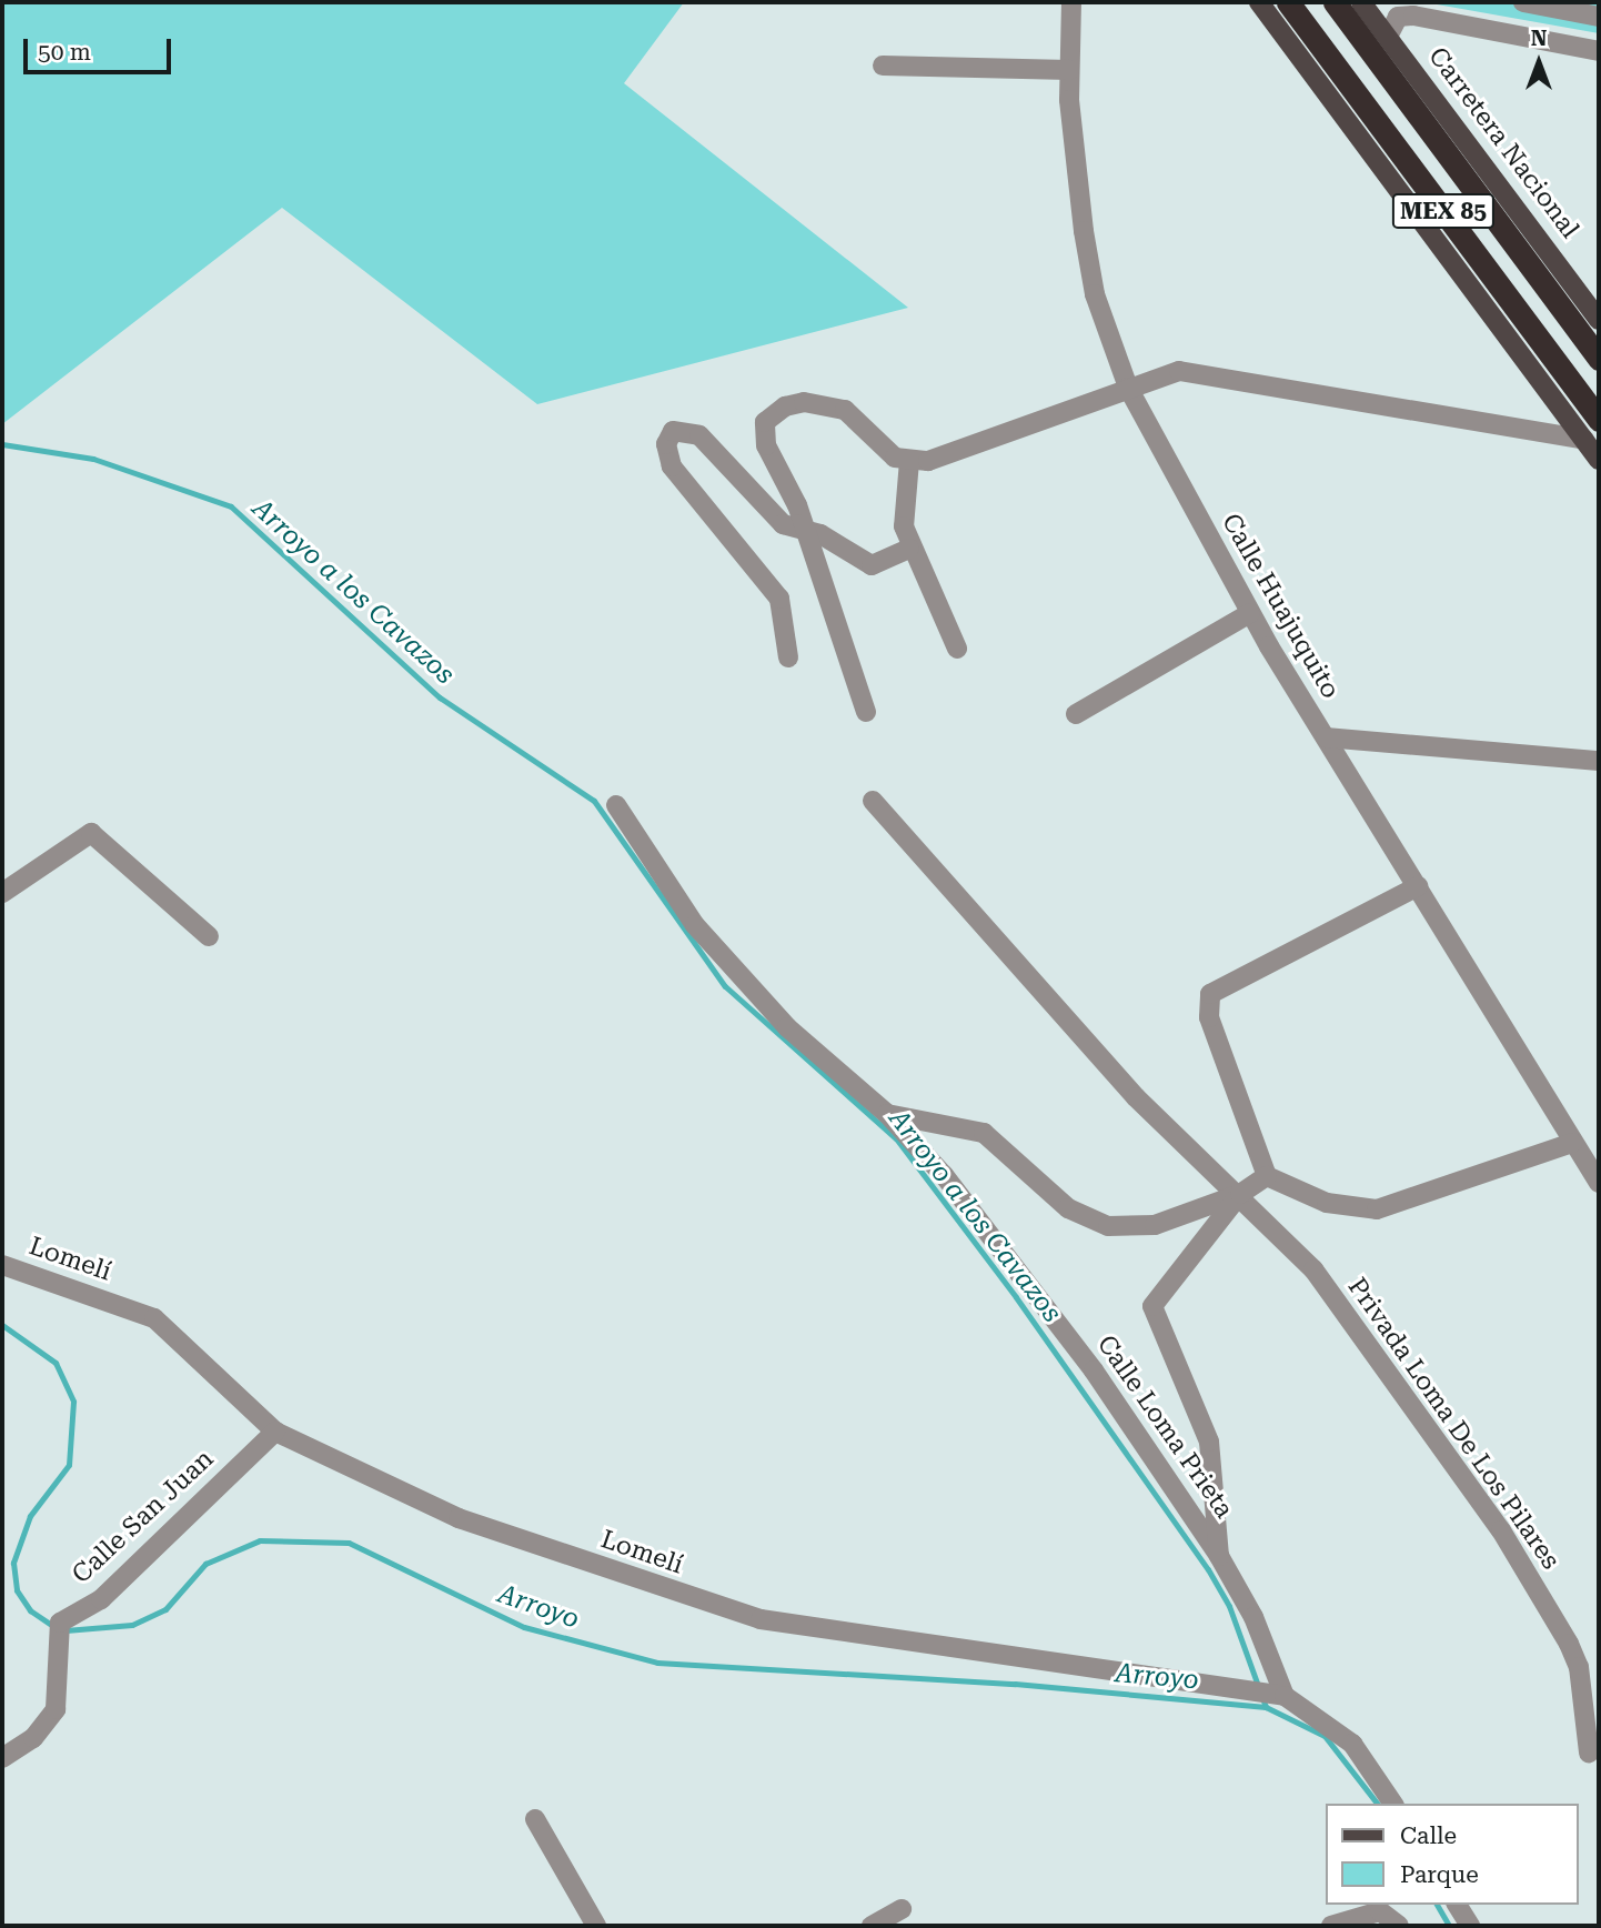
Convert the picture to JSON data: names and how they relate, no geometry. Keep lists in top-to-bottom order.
{
  "streets": {
    "highway": ["Carretera Nacional", "MEX 85"],
    "street": [
      "Calle Huajuquito",
      "Lomelí",
      "Privada Loma De Los Pilares",
      "Calle Loma Prieta",
      "Calle San Juan"
    ]
  },
  "crossings": [
    ["Lomelí", "Calle Loma Prieta"],
    ["Lomelí", "Calle San Juan"]
  ],
  "water": ["Arroyo a los Cavazos", "Arroyo"],
  "legend": ["Calle", "Parque"],
  "scale_bar": "50 m",
  "north": "top"
}
